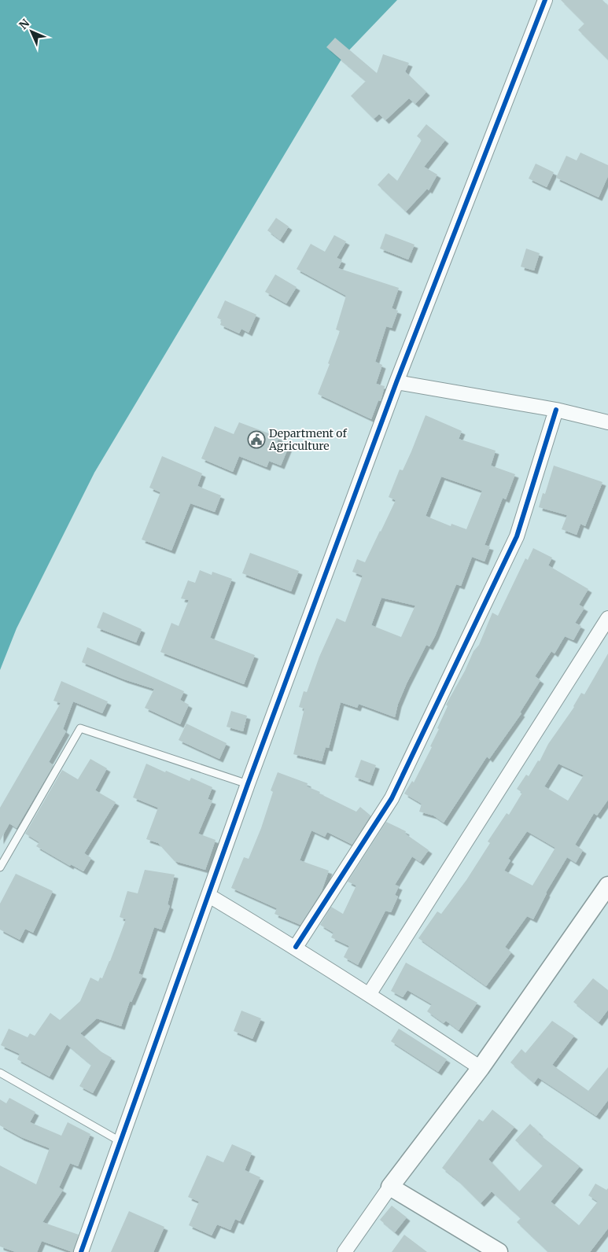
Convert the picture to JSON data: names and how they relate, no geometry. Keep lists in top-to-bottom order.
{
  "places": {
    "public building": ["Department of Agriculture"]
  },
  "north": "top left"
}
